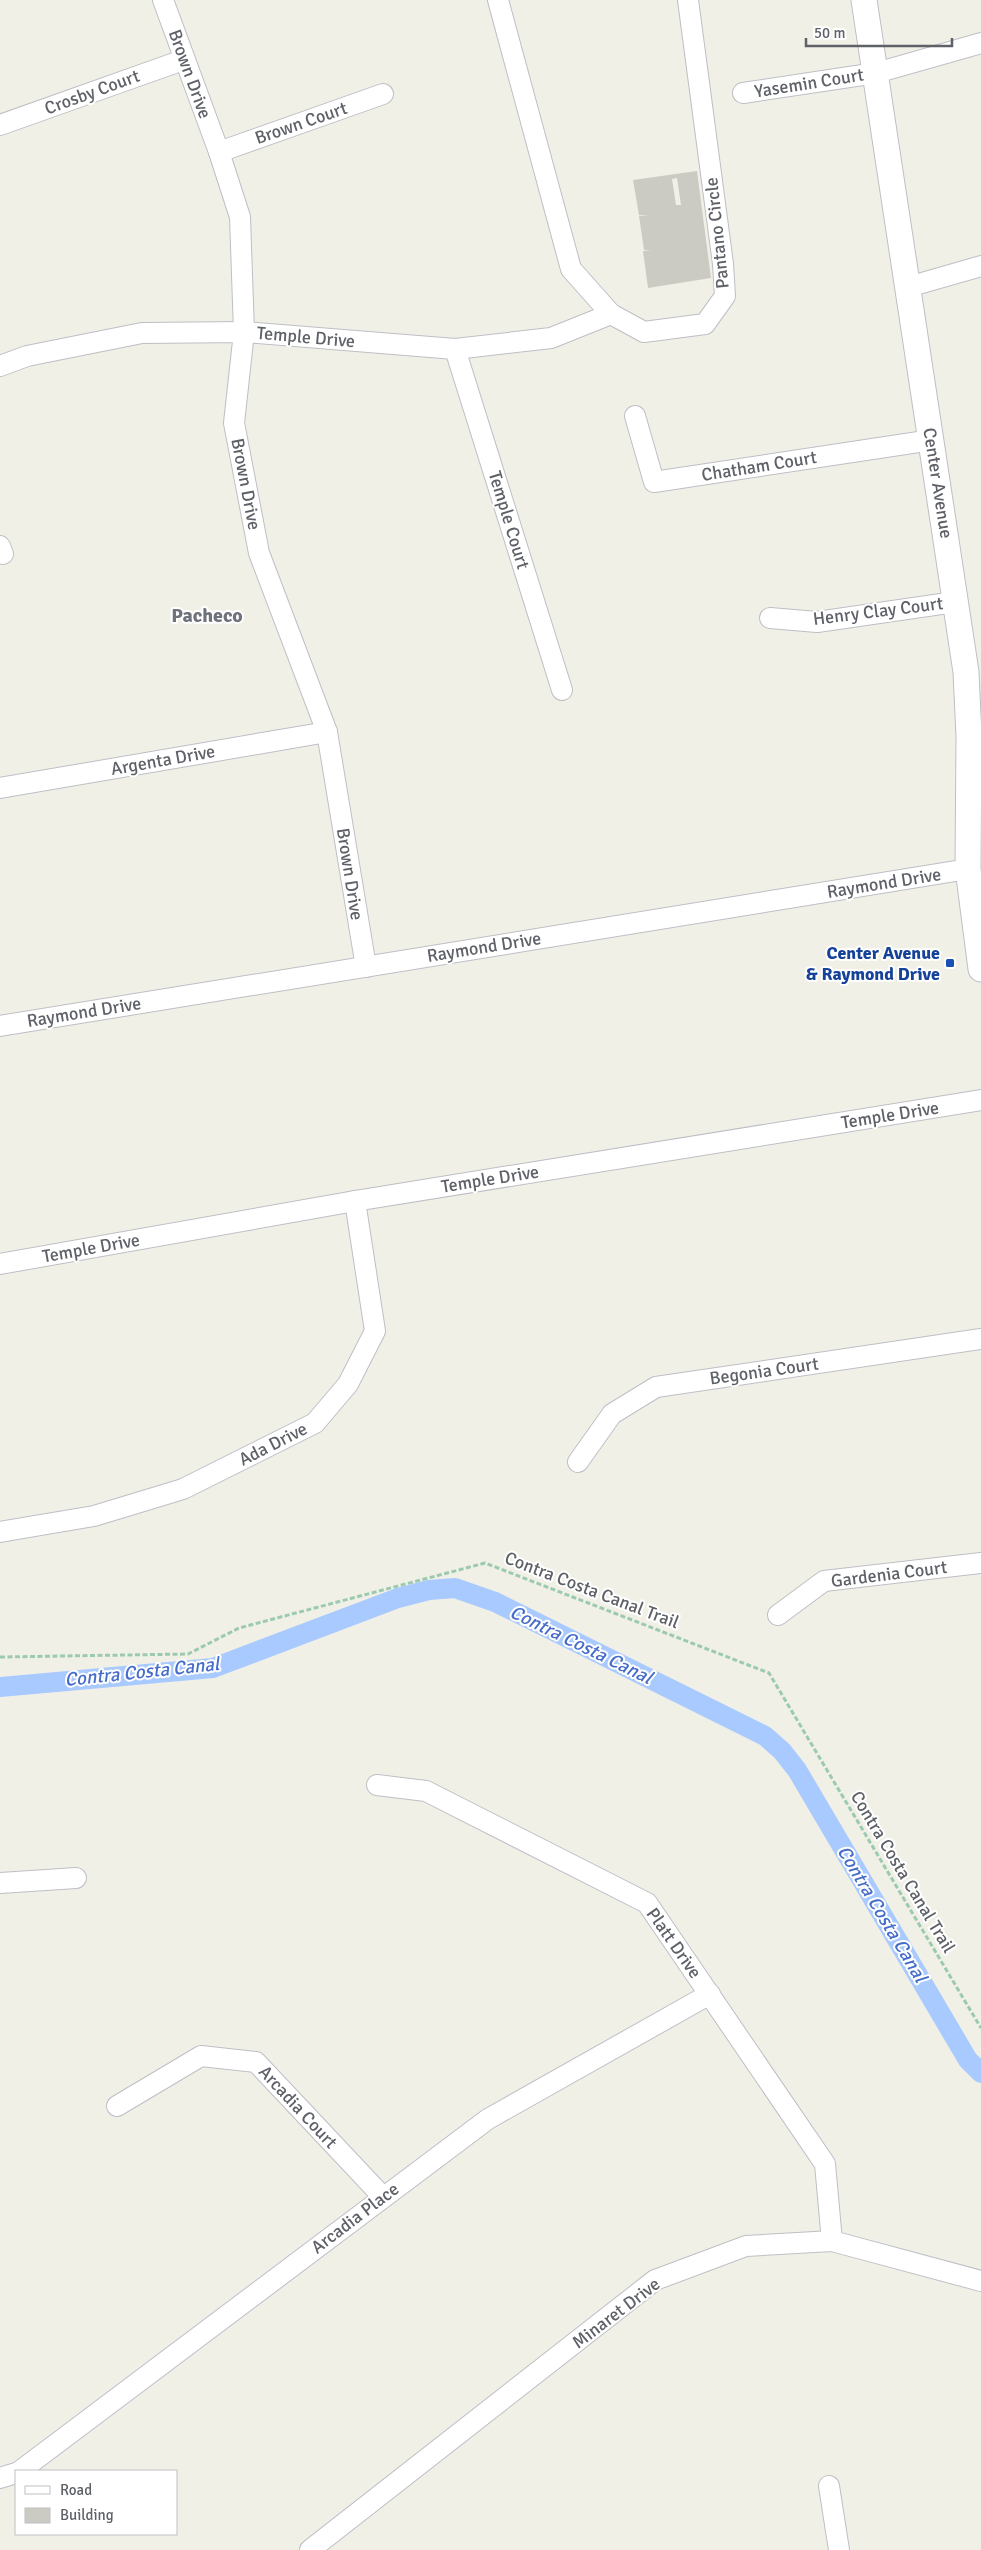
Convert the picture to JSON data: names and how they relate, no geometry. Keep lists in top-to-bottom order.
{
  "streets": {
    "street": [
      "Brown Drive",
      "Yasemin Court",
      "Crosby Court",
      "Brown Court",
      "Pantano Circle",
      "Temple Drive",
      "Chatham Court",
      "Center Avenue",
      "Temple Court",
      "Henry Clay Court",
      "Argenta Drive",
      "Raymond Drive",
      "Begonia Court",
      "Ada Drive",
      "Gardenia Court",
      "Platt Drive",
      "Arcadia Court",
      "Arcadia Place",
      "Minaret Drive"
    ],
    "path": ["Contra Costa Canal Trail"]
  },
  "crossings": [
    ["Brown Drive", "Crosby Court"],
    ["Brown Drive", "Brown Court"],
    ["Brown Drive", "Temple Drive"],
    ["Brown Drive", "Argenta Drive"],
    ["Brown Drive", "Raymond Drive"],
    ["Yasemin Court", "Center Avenue"],
    ["Pantano Circle", "Temple Drive"],
    ["Temple Drive", "Temple Court"],
    ["Temple Drive", "Ada Drive"],
    ["Chatham Court", "Center Avenue"],
    ["Center Avenue", "Henry Clay Court"],
    ["Center Avenue", "Raymond Drive"],
    ["Platt Drive", "Arcadia Place"],
    ["Platt Drive", "Minaret Drive"],
    ["Arcadia Court", "Arcadia Place"]
  ],
  "districts": ["Pacheco"],
  "water": ["Contra Costa Canal"],
  "places": {
    "transit": ["Center Avenue & Raymond Drive"]
  },
  "legend": ["Road", "Building"],
  "scale_bar": "50 m"
}
